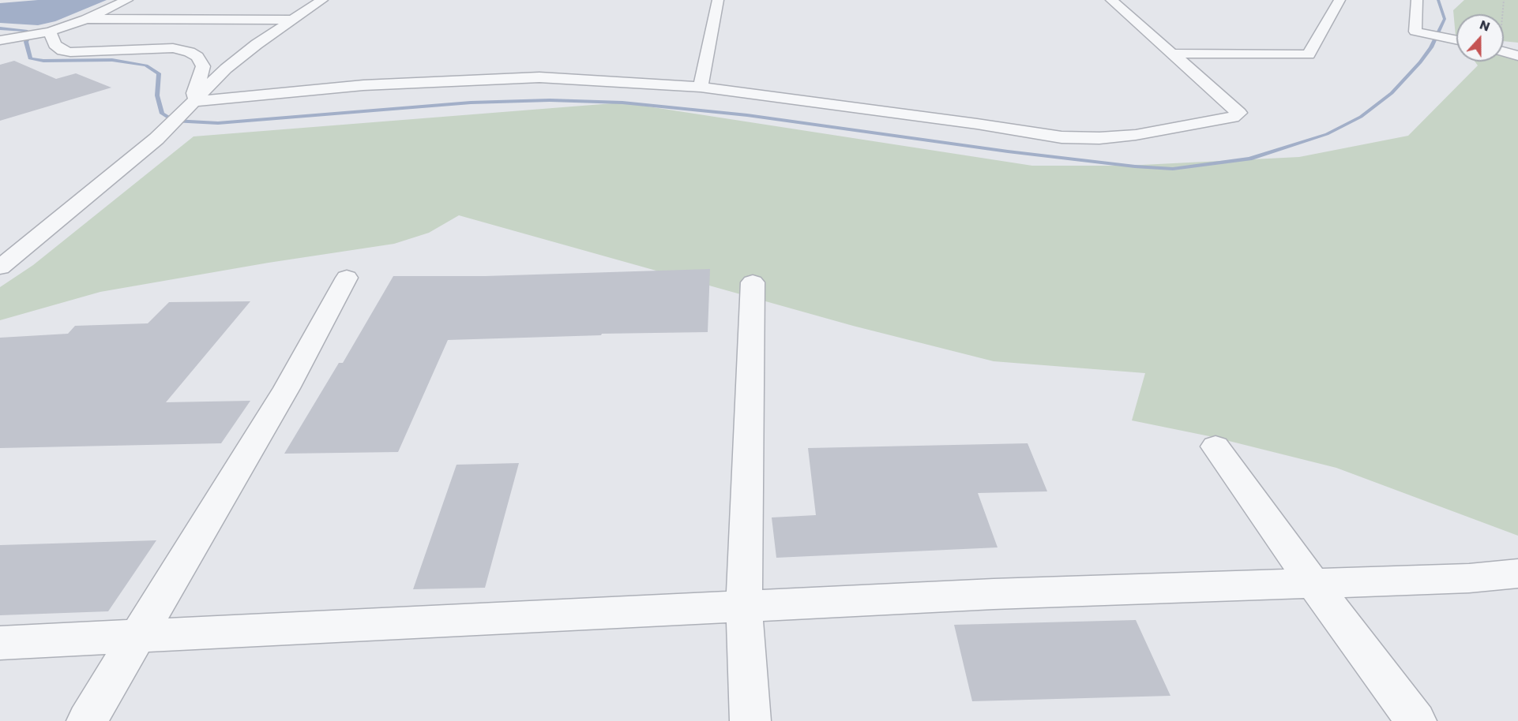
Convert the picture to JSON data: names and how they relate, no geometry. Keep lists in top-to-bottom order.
{
  "north": "top"
}
